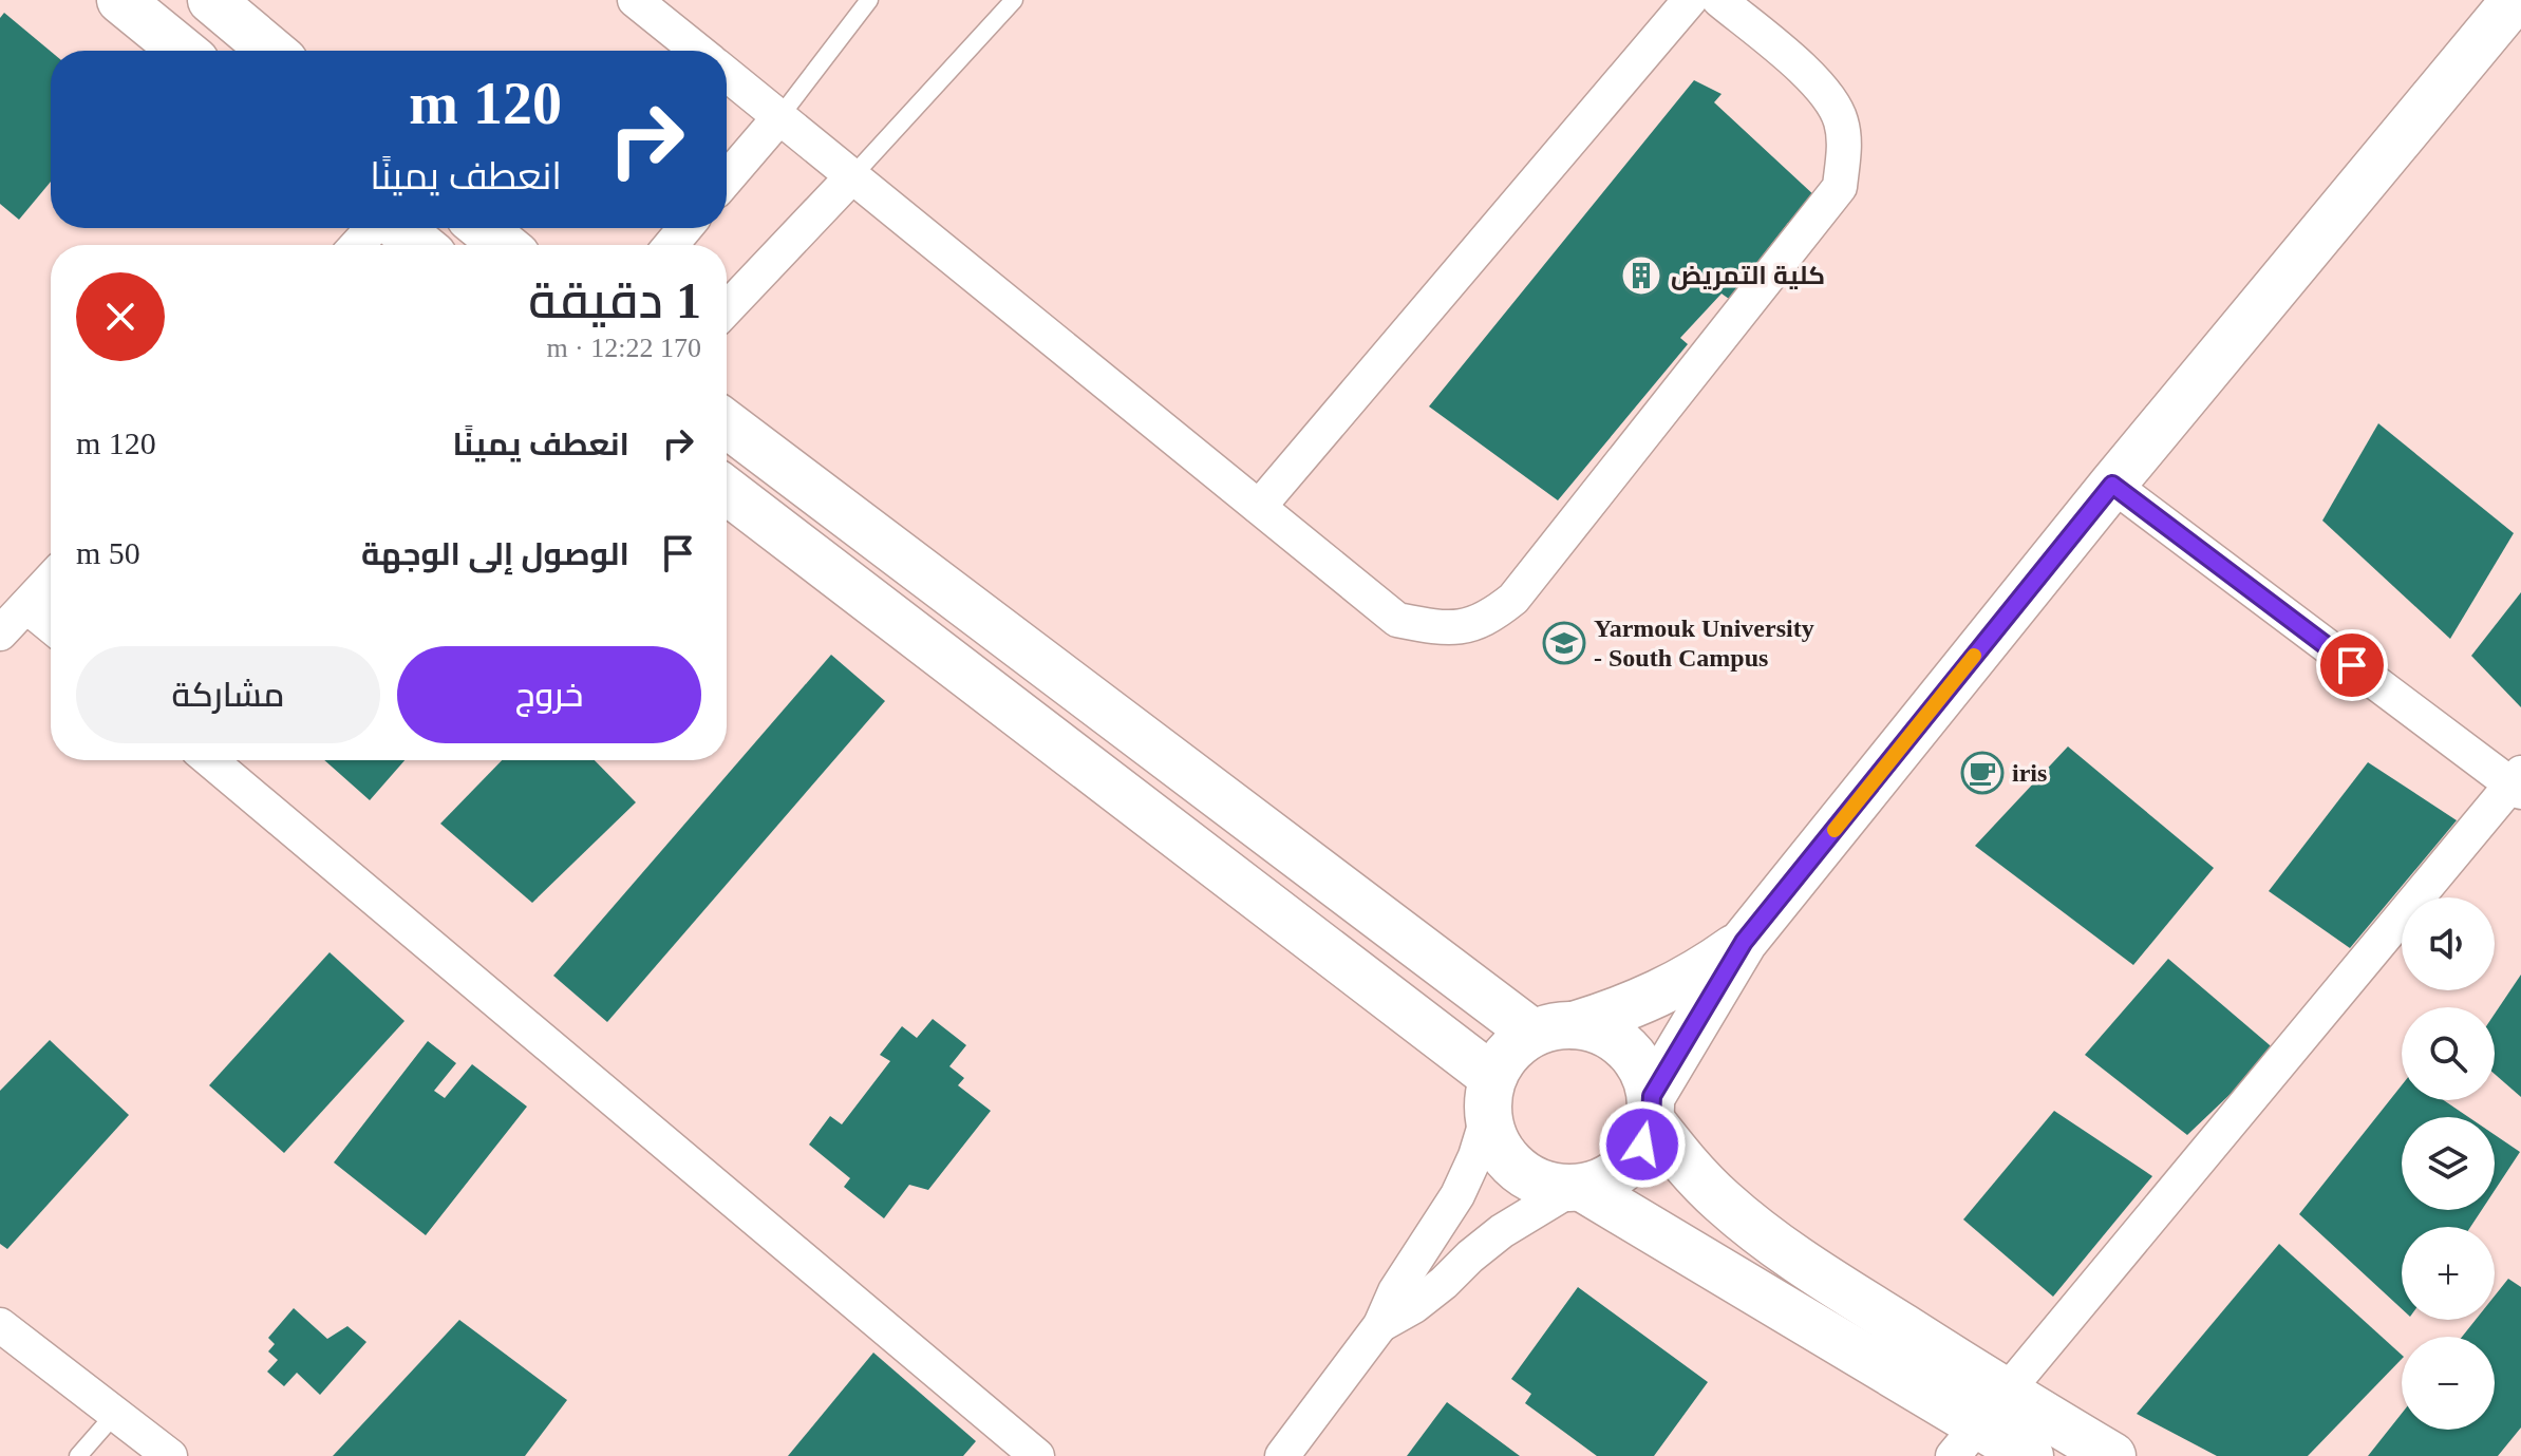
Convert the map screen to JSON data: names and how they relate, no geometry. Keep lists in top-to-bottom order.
{
  "places": {
    "building": ["كلية التمريض"],
    "school or university": ["Yarmouk University - South Campus"],
    "cafe": ["iris"]
  },
  "page": {
    "turn": ["120 m", "انعطف يمينًا"],
    "heading": ["1 دقيقة", "170 m · 12:22"],
    "list": [
      {
        "name": "انعطف يمينًا",
        "value": "120 m"
      },
      {
        "name": "الوصول إلى الوجهة",
        "value": "50 m"
      }
    ],
    "buttons": ["خروج", "مشاركة"],
    "map_buttons": ["+", "−"]
  }
}
